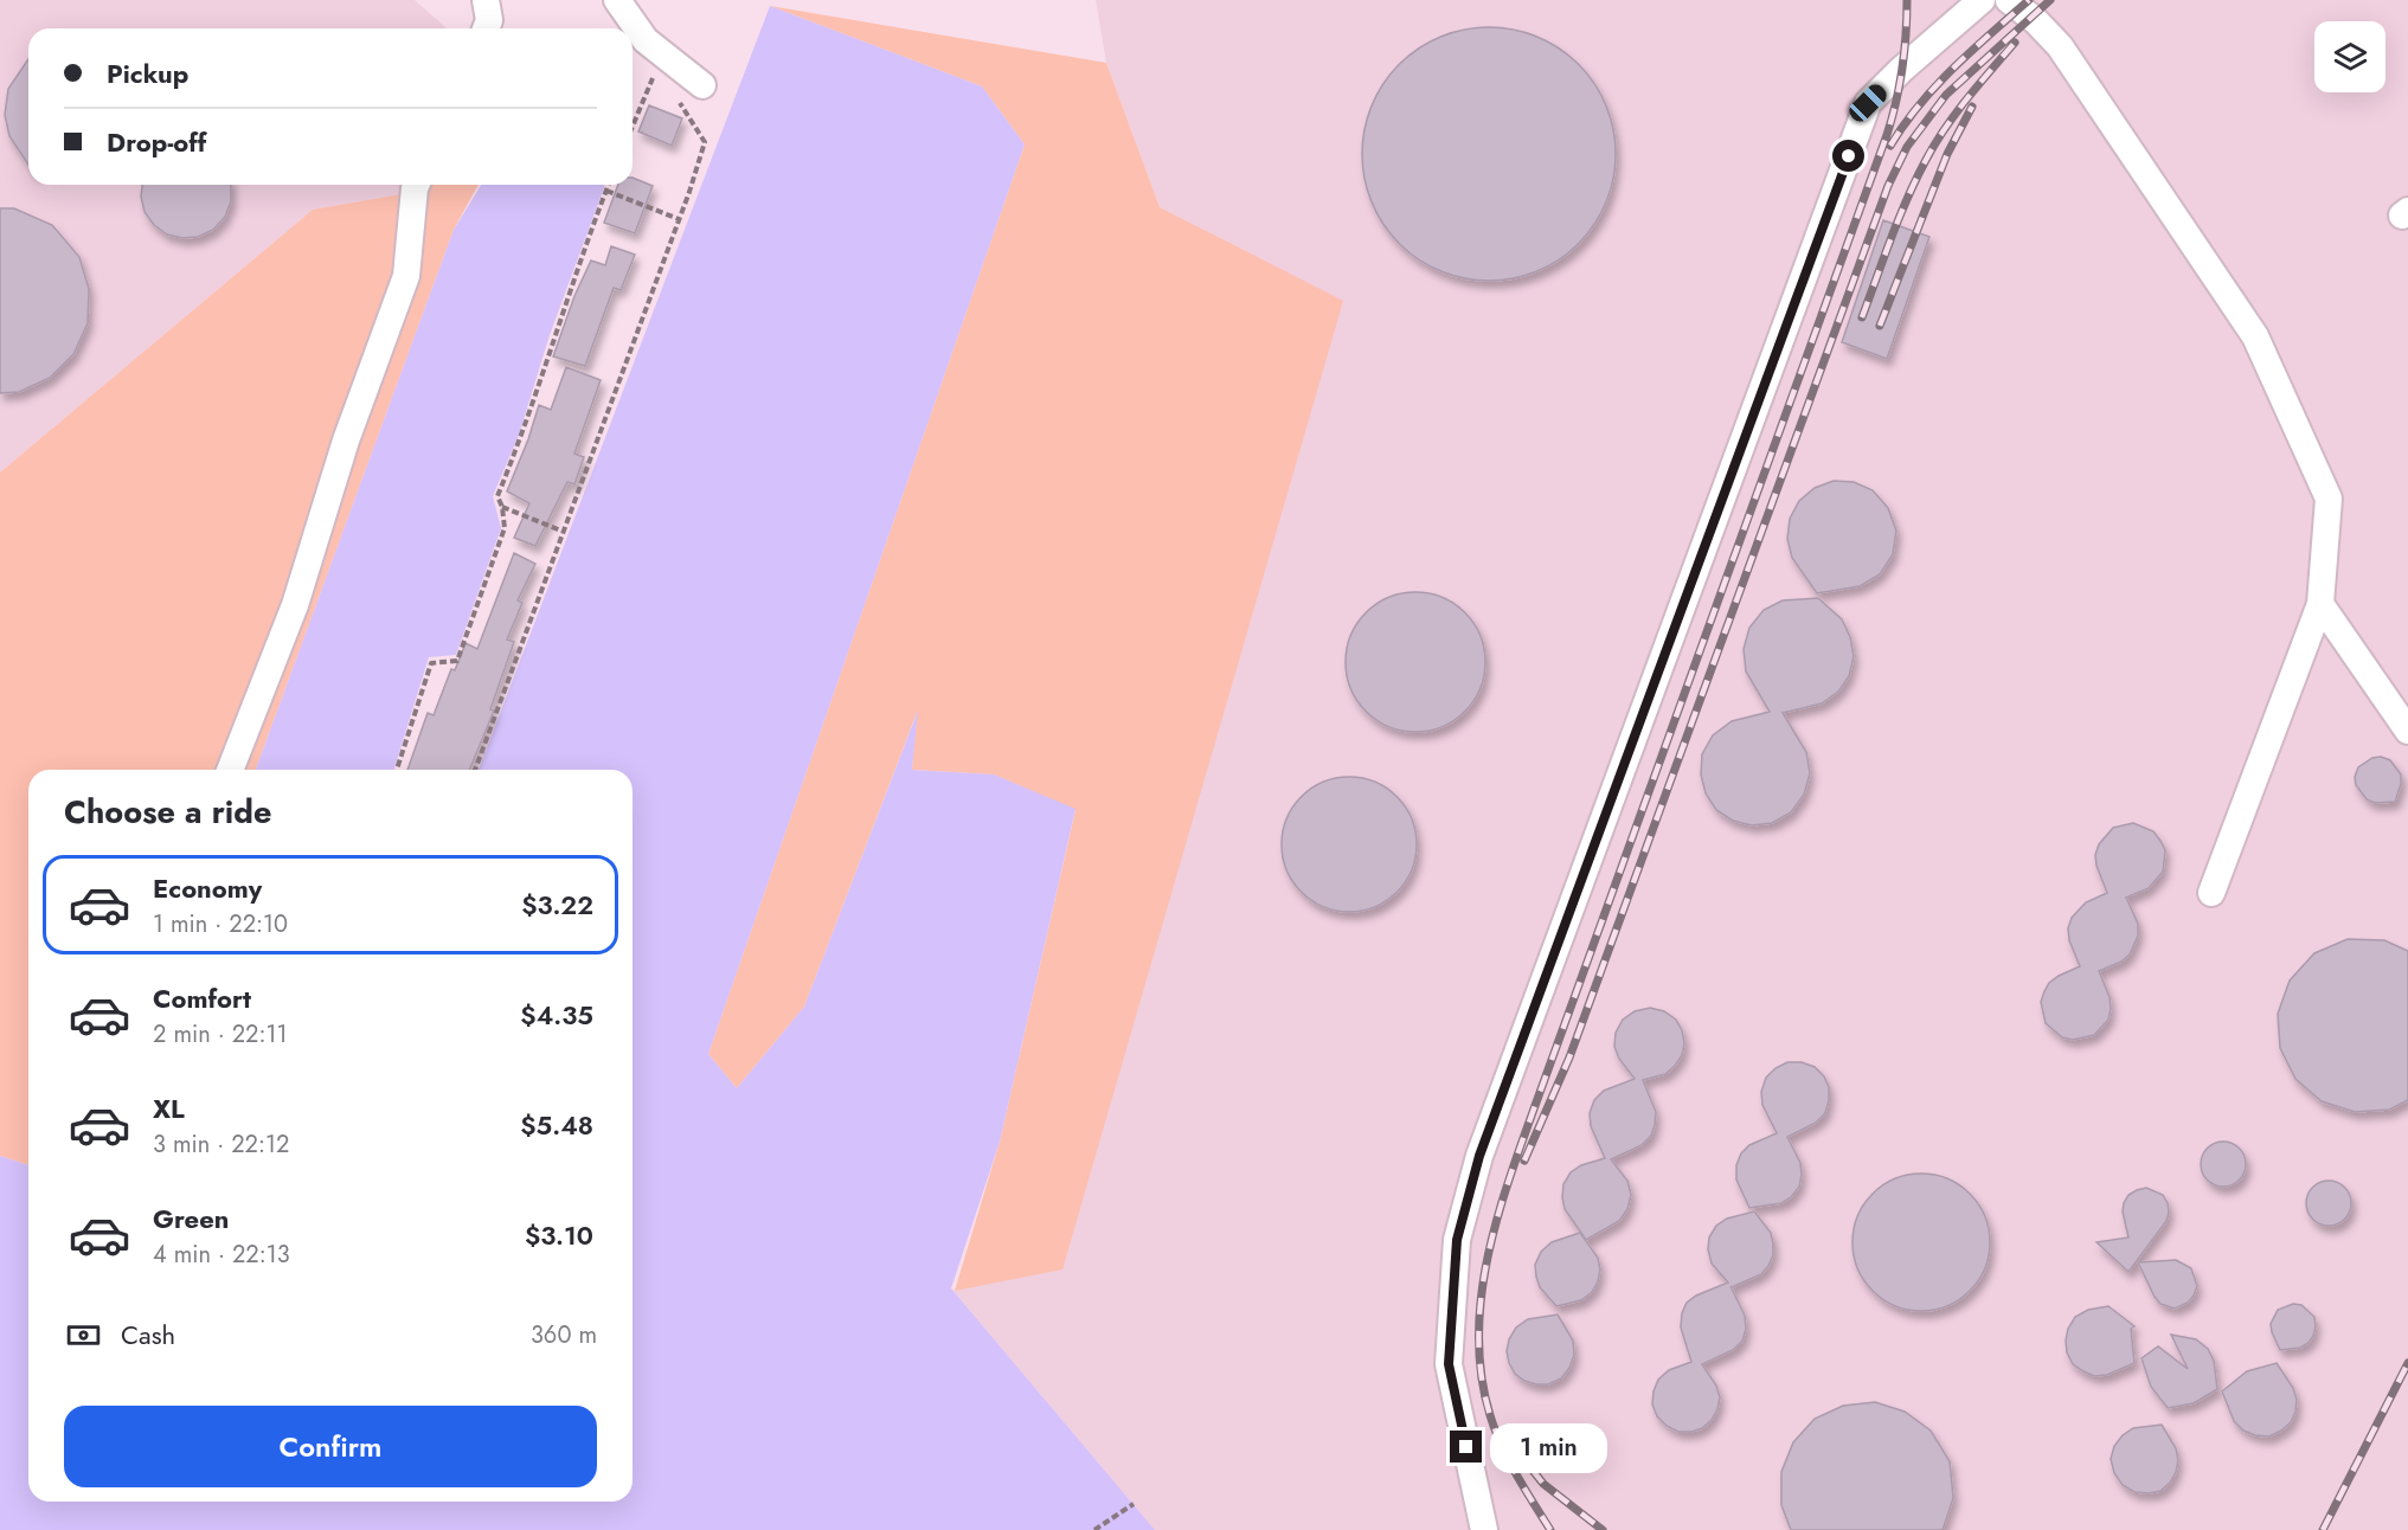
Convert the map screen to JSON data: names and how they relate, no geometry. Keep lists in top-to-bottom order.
{
  "page": {
    "banner": ["Pickup", "Drop-off"],
    "heading": "Choose a ride",
    "list": [
      {
        "name": "Economy",
        "note": "1 min · 22:10",
        "value": "$3.22"
      },
      {
        "name": "Comfort",
        "note": "2 min · 22:11",
        "value": "$4.35"
      },
      {
        "name": "XL",
        "note": "3 min · 22:12",
        "value": "$5.48"
      },
      {
        "name": "Green",
        "note": "4 min · 22:13",
        "value": "$3.10"
      }
    ],
    "pay": ["Cash", "360 m"],
    "buttons": "Confirm",
    "bubble": "1 min"
  }
}
